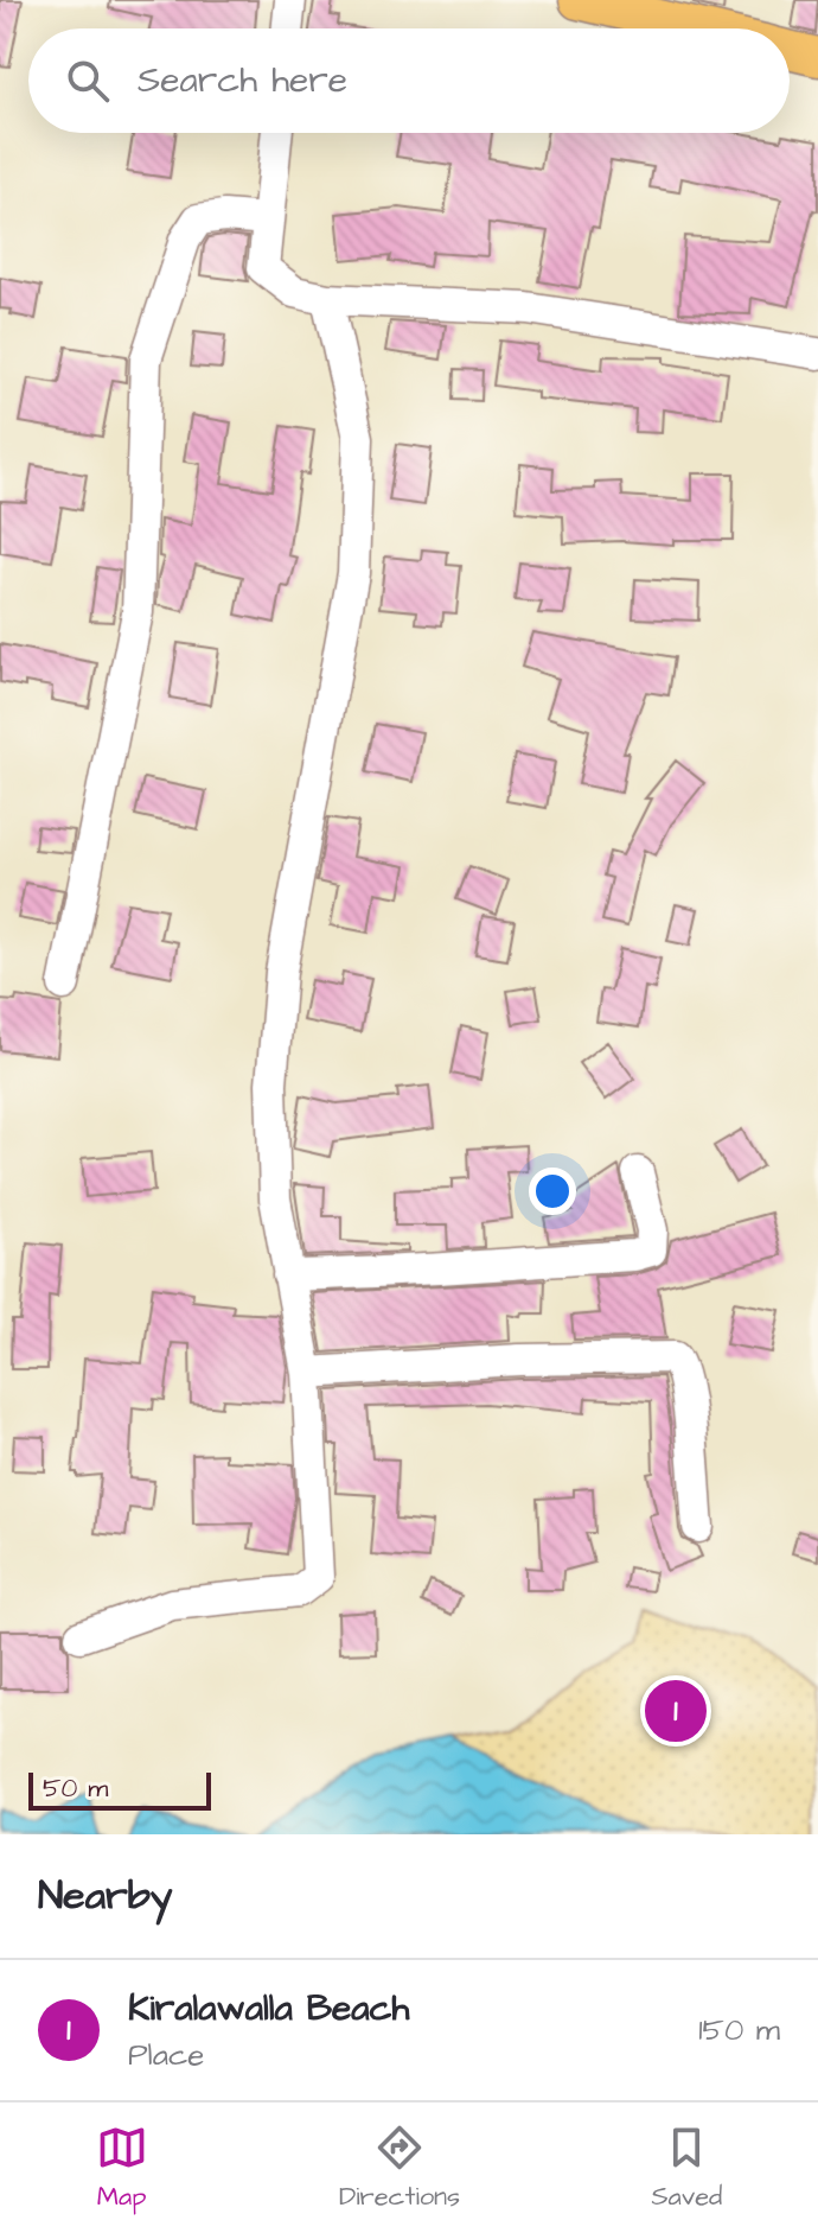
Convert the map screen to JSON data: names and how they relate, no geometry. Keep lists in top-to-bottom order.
{
  "scale_bar": "50 m",
  "page": {
    "search": "Search here",
    "pins": "1",
    "scale": "50 m",
    "heading": "Nearby",
    "list": [
      {
        "mark": "1",
        "name": "Kiralawalla Beach",
        "note": "Place",
        "value": "150 m"
      }
    ],
    "nav": ["Map", "Directions", "Saved"]
  }
}
